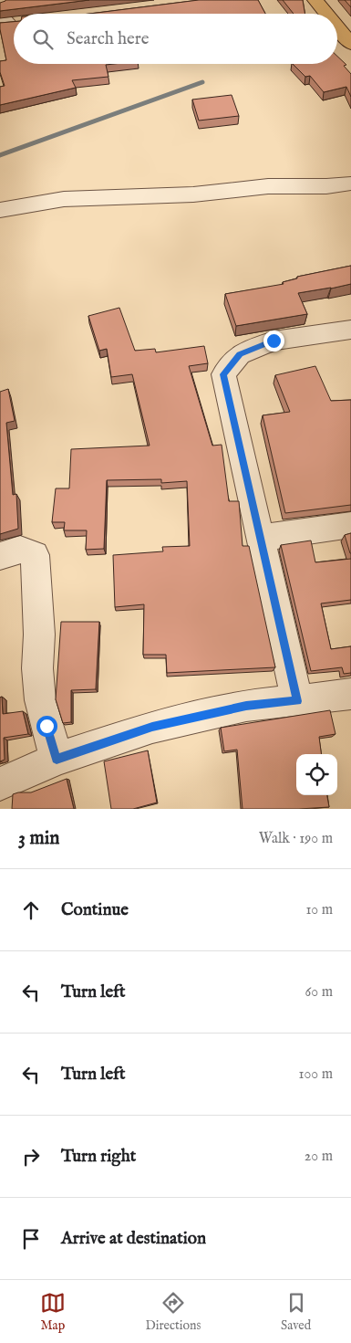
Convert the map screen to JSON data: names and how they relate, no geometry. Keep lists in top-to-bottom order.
{
  "page": {
    "search": "Search here",
    "heading": ["3 min", "Walk · 190 m"],
    "list": [
      ["Continue", "10 m"],
      ["Turn left", "60 m"],
      ["Turn left", "100 m"],
      ["Turn right", "20 m"],
      "Arrive at destination"
    ],
    "nav": ["Map", "Directions", "Saved"]
  }
}
